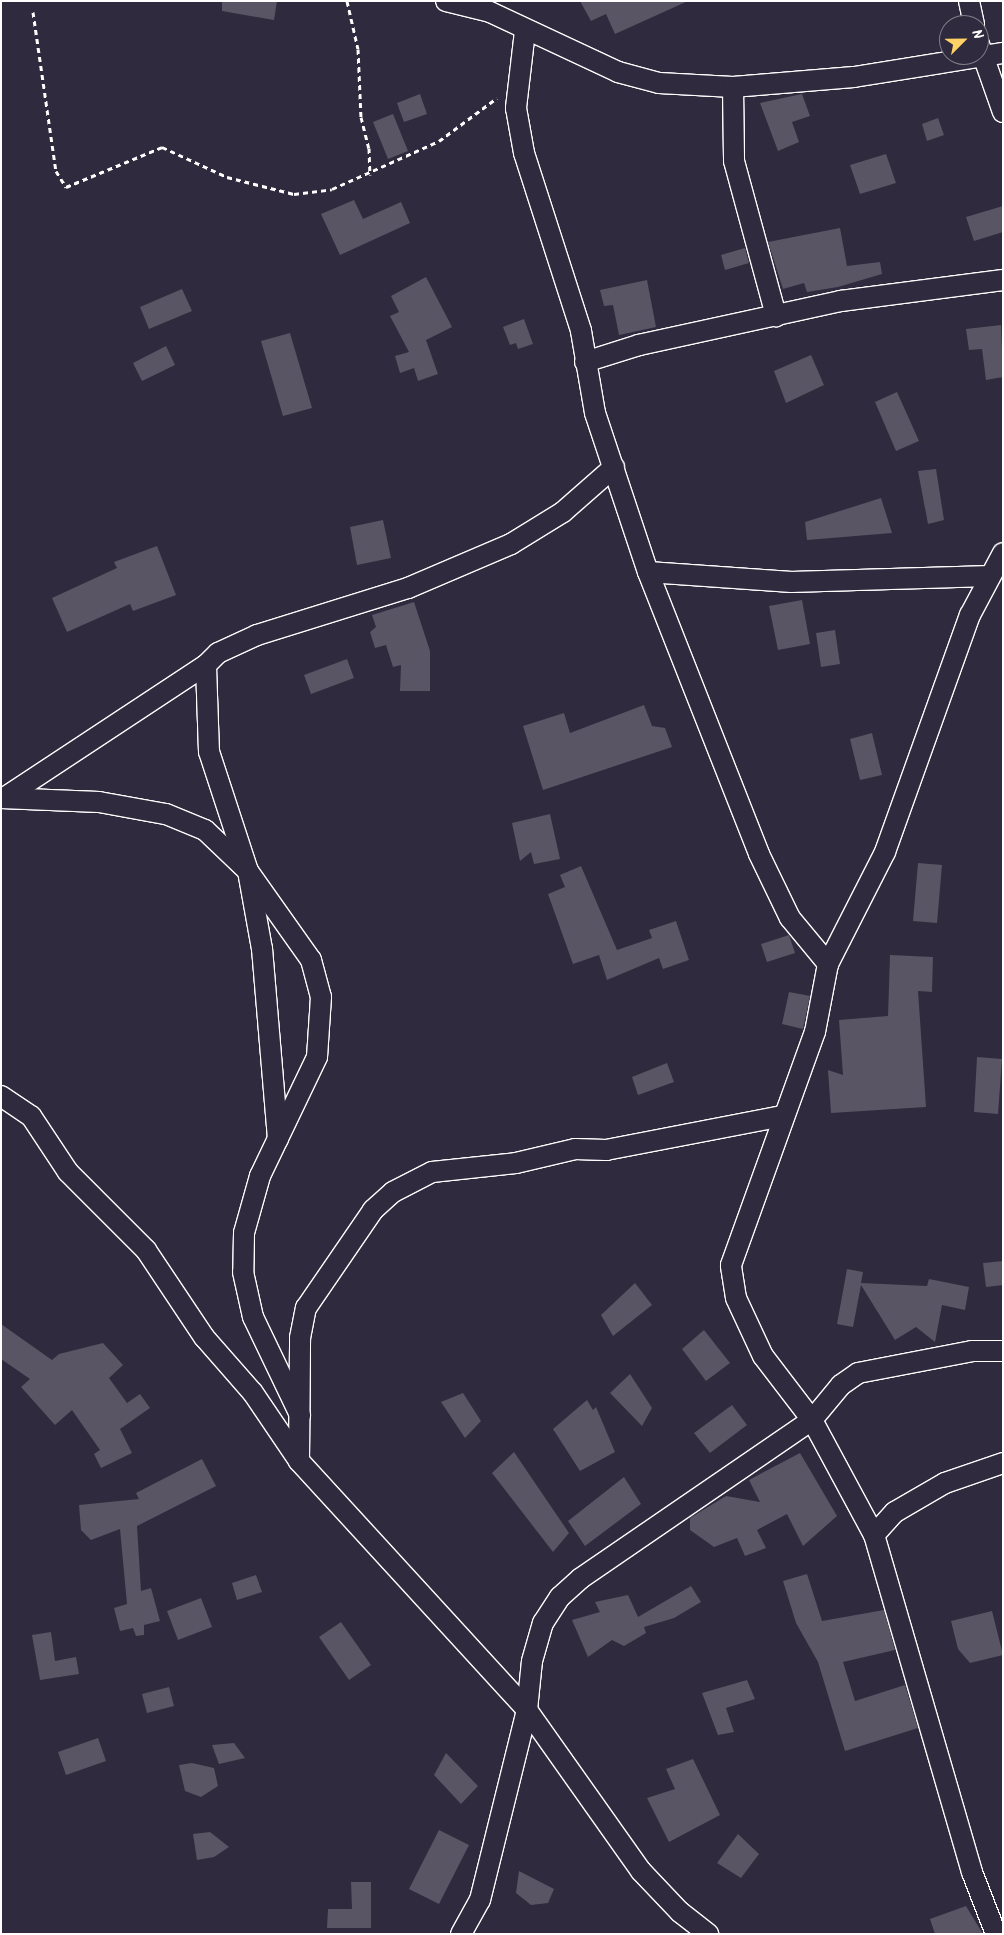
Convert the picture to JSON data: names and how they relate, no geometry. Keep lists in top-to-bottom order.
{
  "north": "top right"
}
